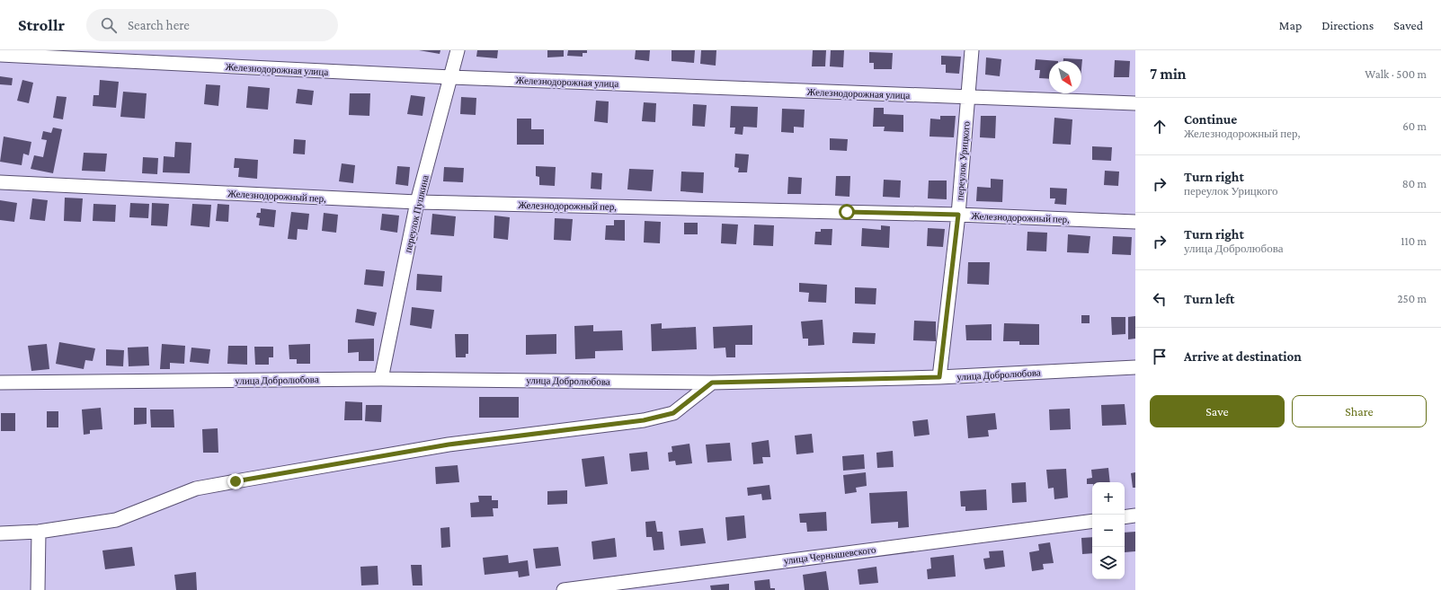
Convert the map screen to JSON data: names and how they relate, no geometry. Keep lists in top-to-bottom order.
{
  "streets": {
    "street": [
      "Железнодорожная улица",
      "переулок Урицкого",
      "Железнодорожный пер,",
      "переулок Пушкина",
      "улица Добролюбова",
      "улица Чернышевского"
    ]
  },
  "crossings": [
    ["Железнодорожная улица", "переулок Урицкого"],
    ["Железнодорожная улица", "переулок Пушкина"],
    ["переулок Урицкого", "Железнодорожный пер,"],
    ["переулок Урицкого", "улица Добролюбова"],
    ["Железнодорожный пер,", "переулок Пушкина"],
    ["переулок Пушкина", "улица Добролюбова"]
  ],
  "north": "bottom right",
  "page": {
    "header": "Strollr",
    "search": "Search here",
    "nav": ["Map", "Directions", "Saved"],
    "heading": ["7 min", "Walk · 500 m"],
    "list": [
      ["Continue", "Железнодорожный пер,", "60 m"],
      ["Turn right", "переулок Урицкого", "80 m"],
      ["Turn right", "улица Добролюбова", "110 m"],
      ["Turn left", "250 m"],
      "Arrive at destination"
    ],
    "buttons": ["Save", "Share"],
    "map_buttons": ["+", "−"]
  }
}
